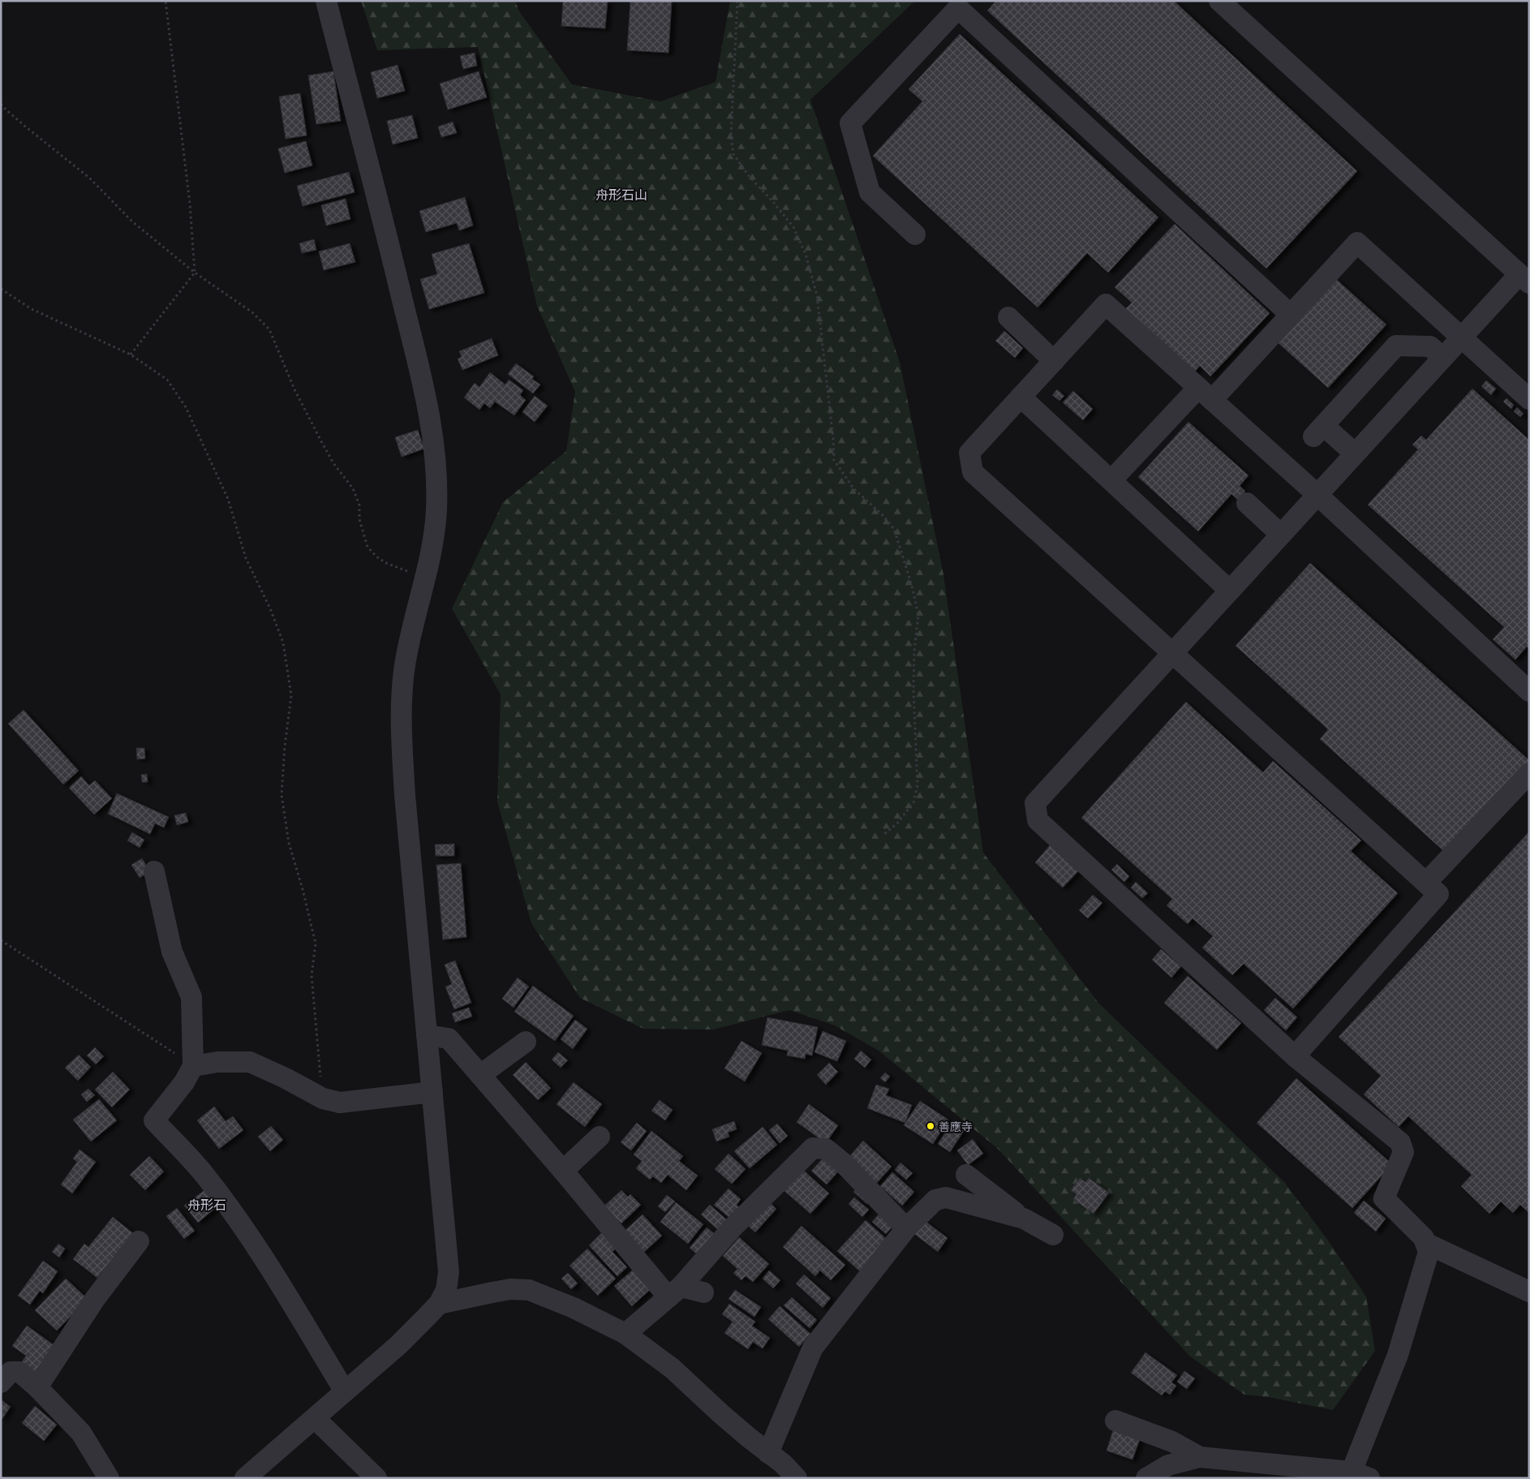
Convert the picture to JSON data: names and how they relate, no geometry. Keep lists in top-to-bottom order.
{
  "districts": ["舟形石山", "舟形石"],
  "places": ["善應寺"]
}
